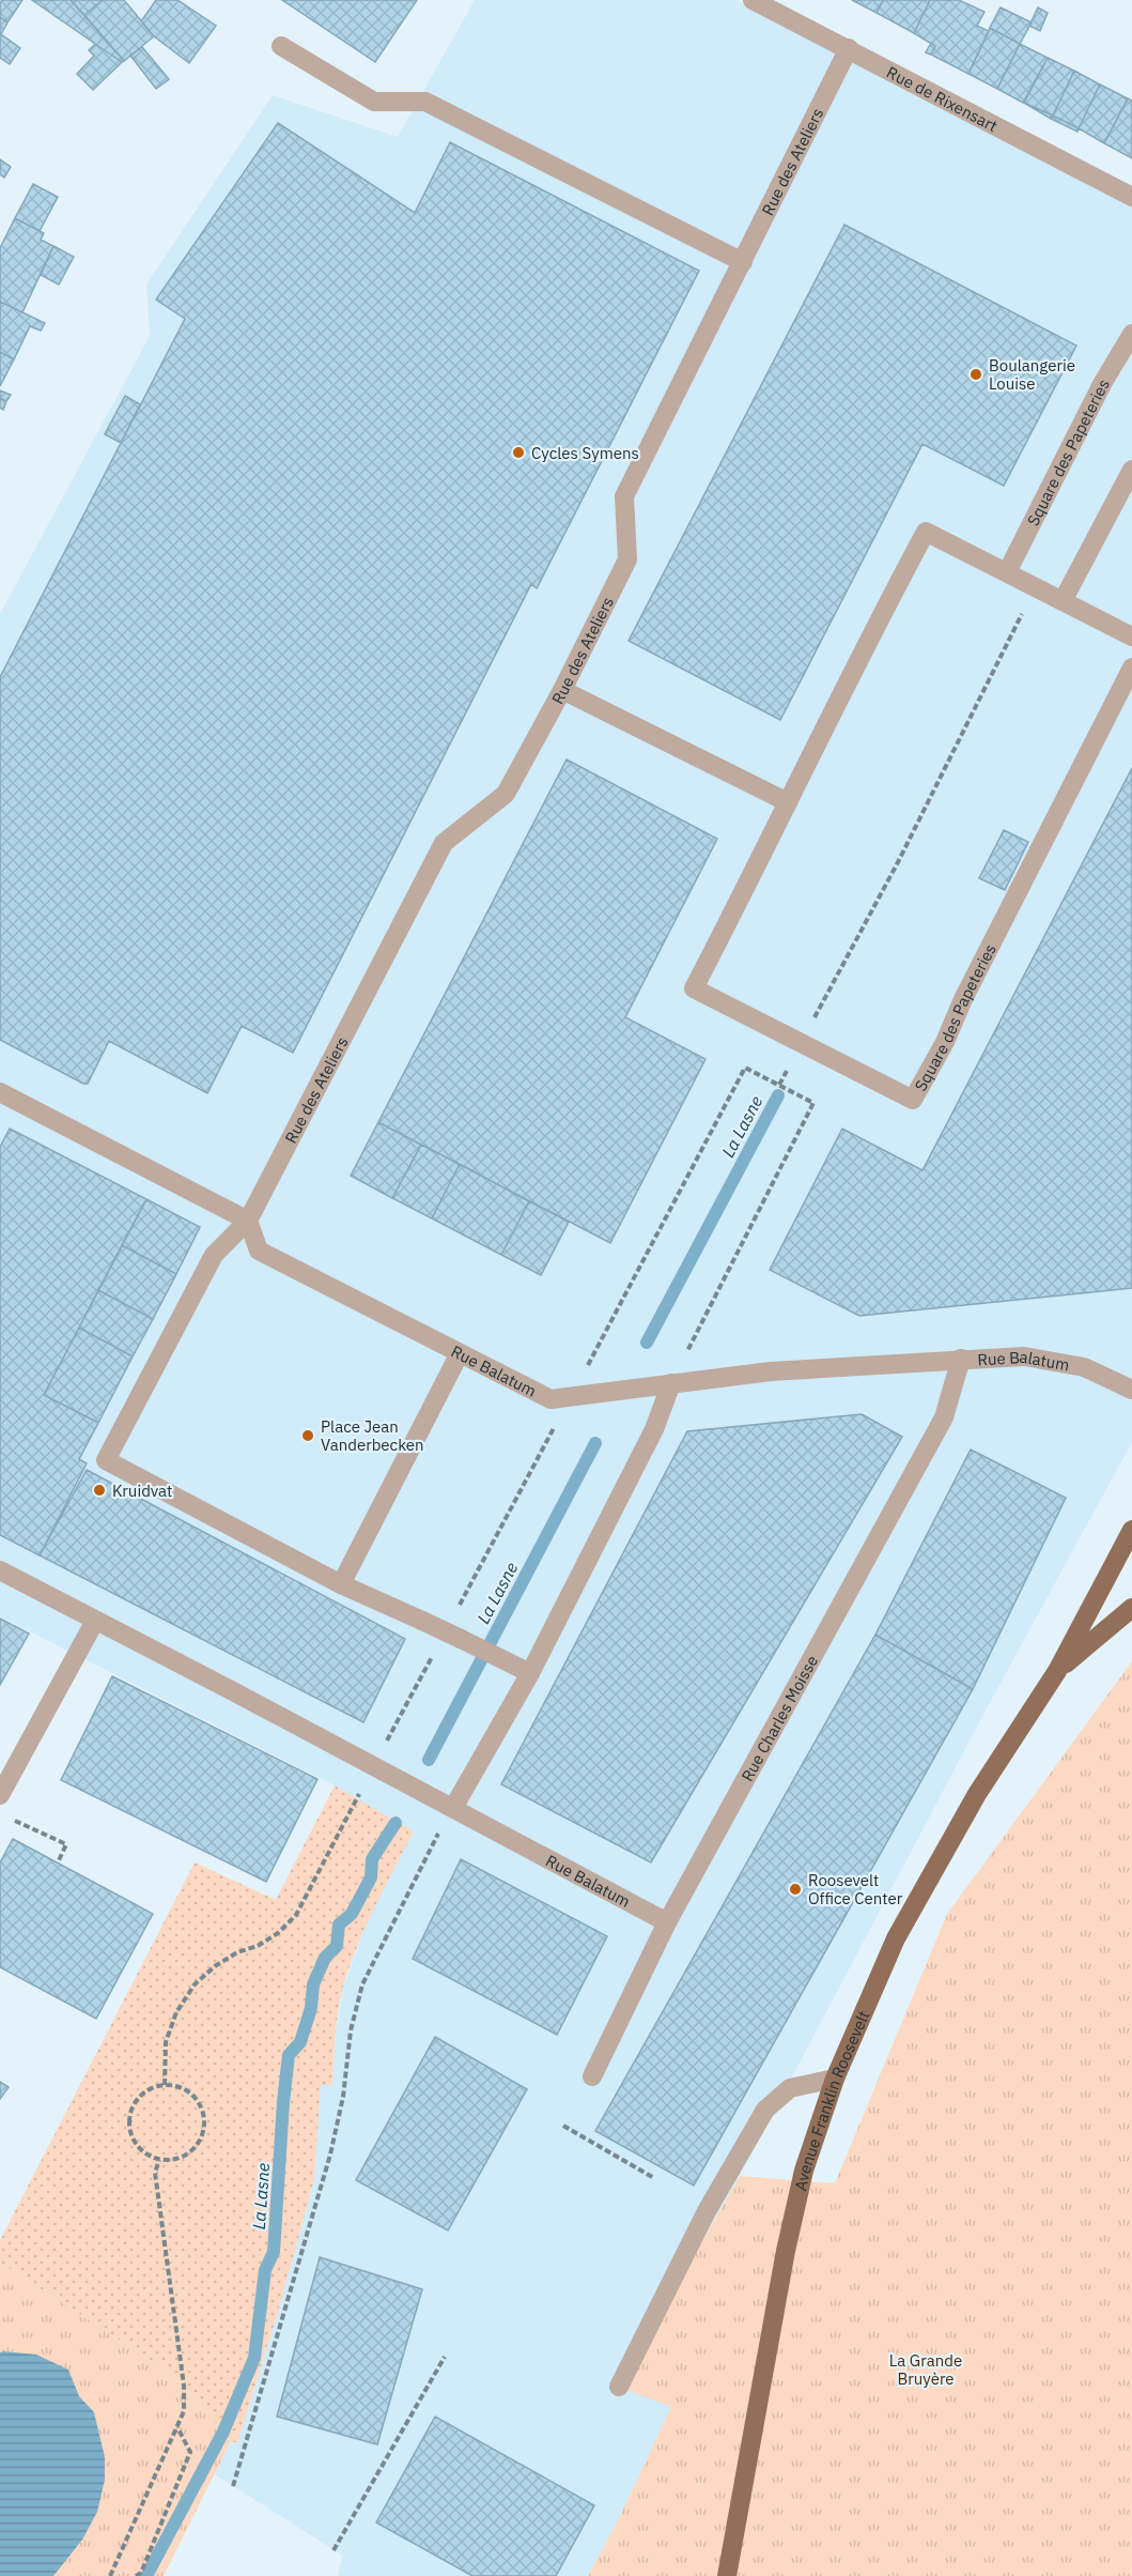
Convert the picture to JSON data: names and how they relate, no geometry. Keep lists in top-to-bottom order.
{
  "streets": {
    "main road": ["Avenue Franklin Roosevelt"],
    "street": [
      "Rue de Rixensart",
      "Rue des Ateliers",
      "Square des Papeteries",
      "Rue Balatum",
      "Rue Charles Moisse"
    ]
  },
  "crossings": [
    ["Rue de Rixensart", "Rue des Ateliers"],
    ["Rue des Ateliers", "Rue Balatum"],
    ["Rue Balatum", "Rue Charles Moisse"]
  ],
  "water": ["La Lasne"],
  "parks": ["La Grande Bruyère"],
  "places": [
    "Boulangerie Louise",
    "Cycles Symens",
    "Place Jean Vanderbecken",
    "Kruidvat",
    "Roosevelt Office Center"
  ]
}
